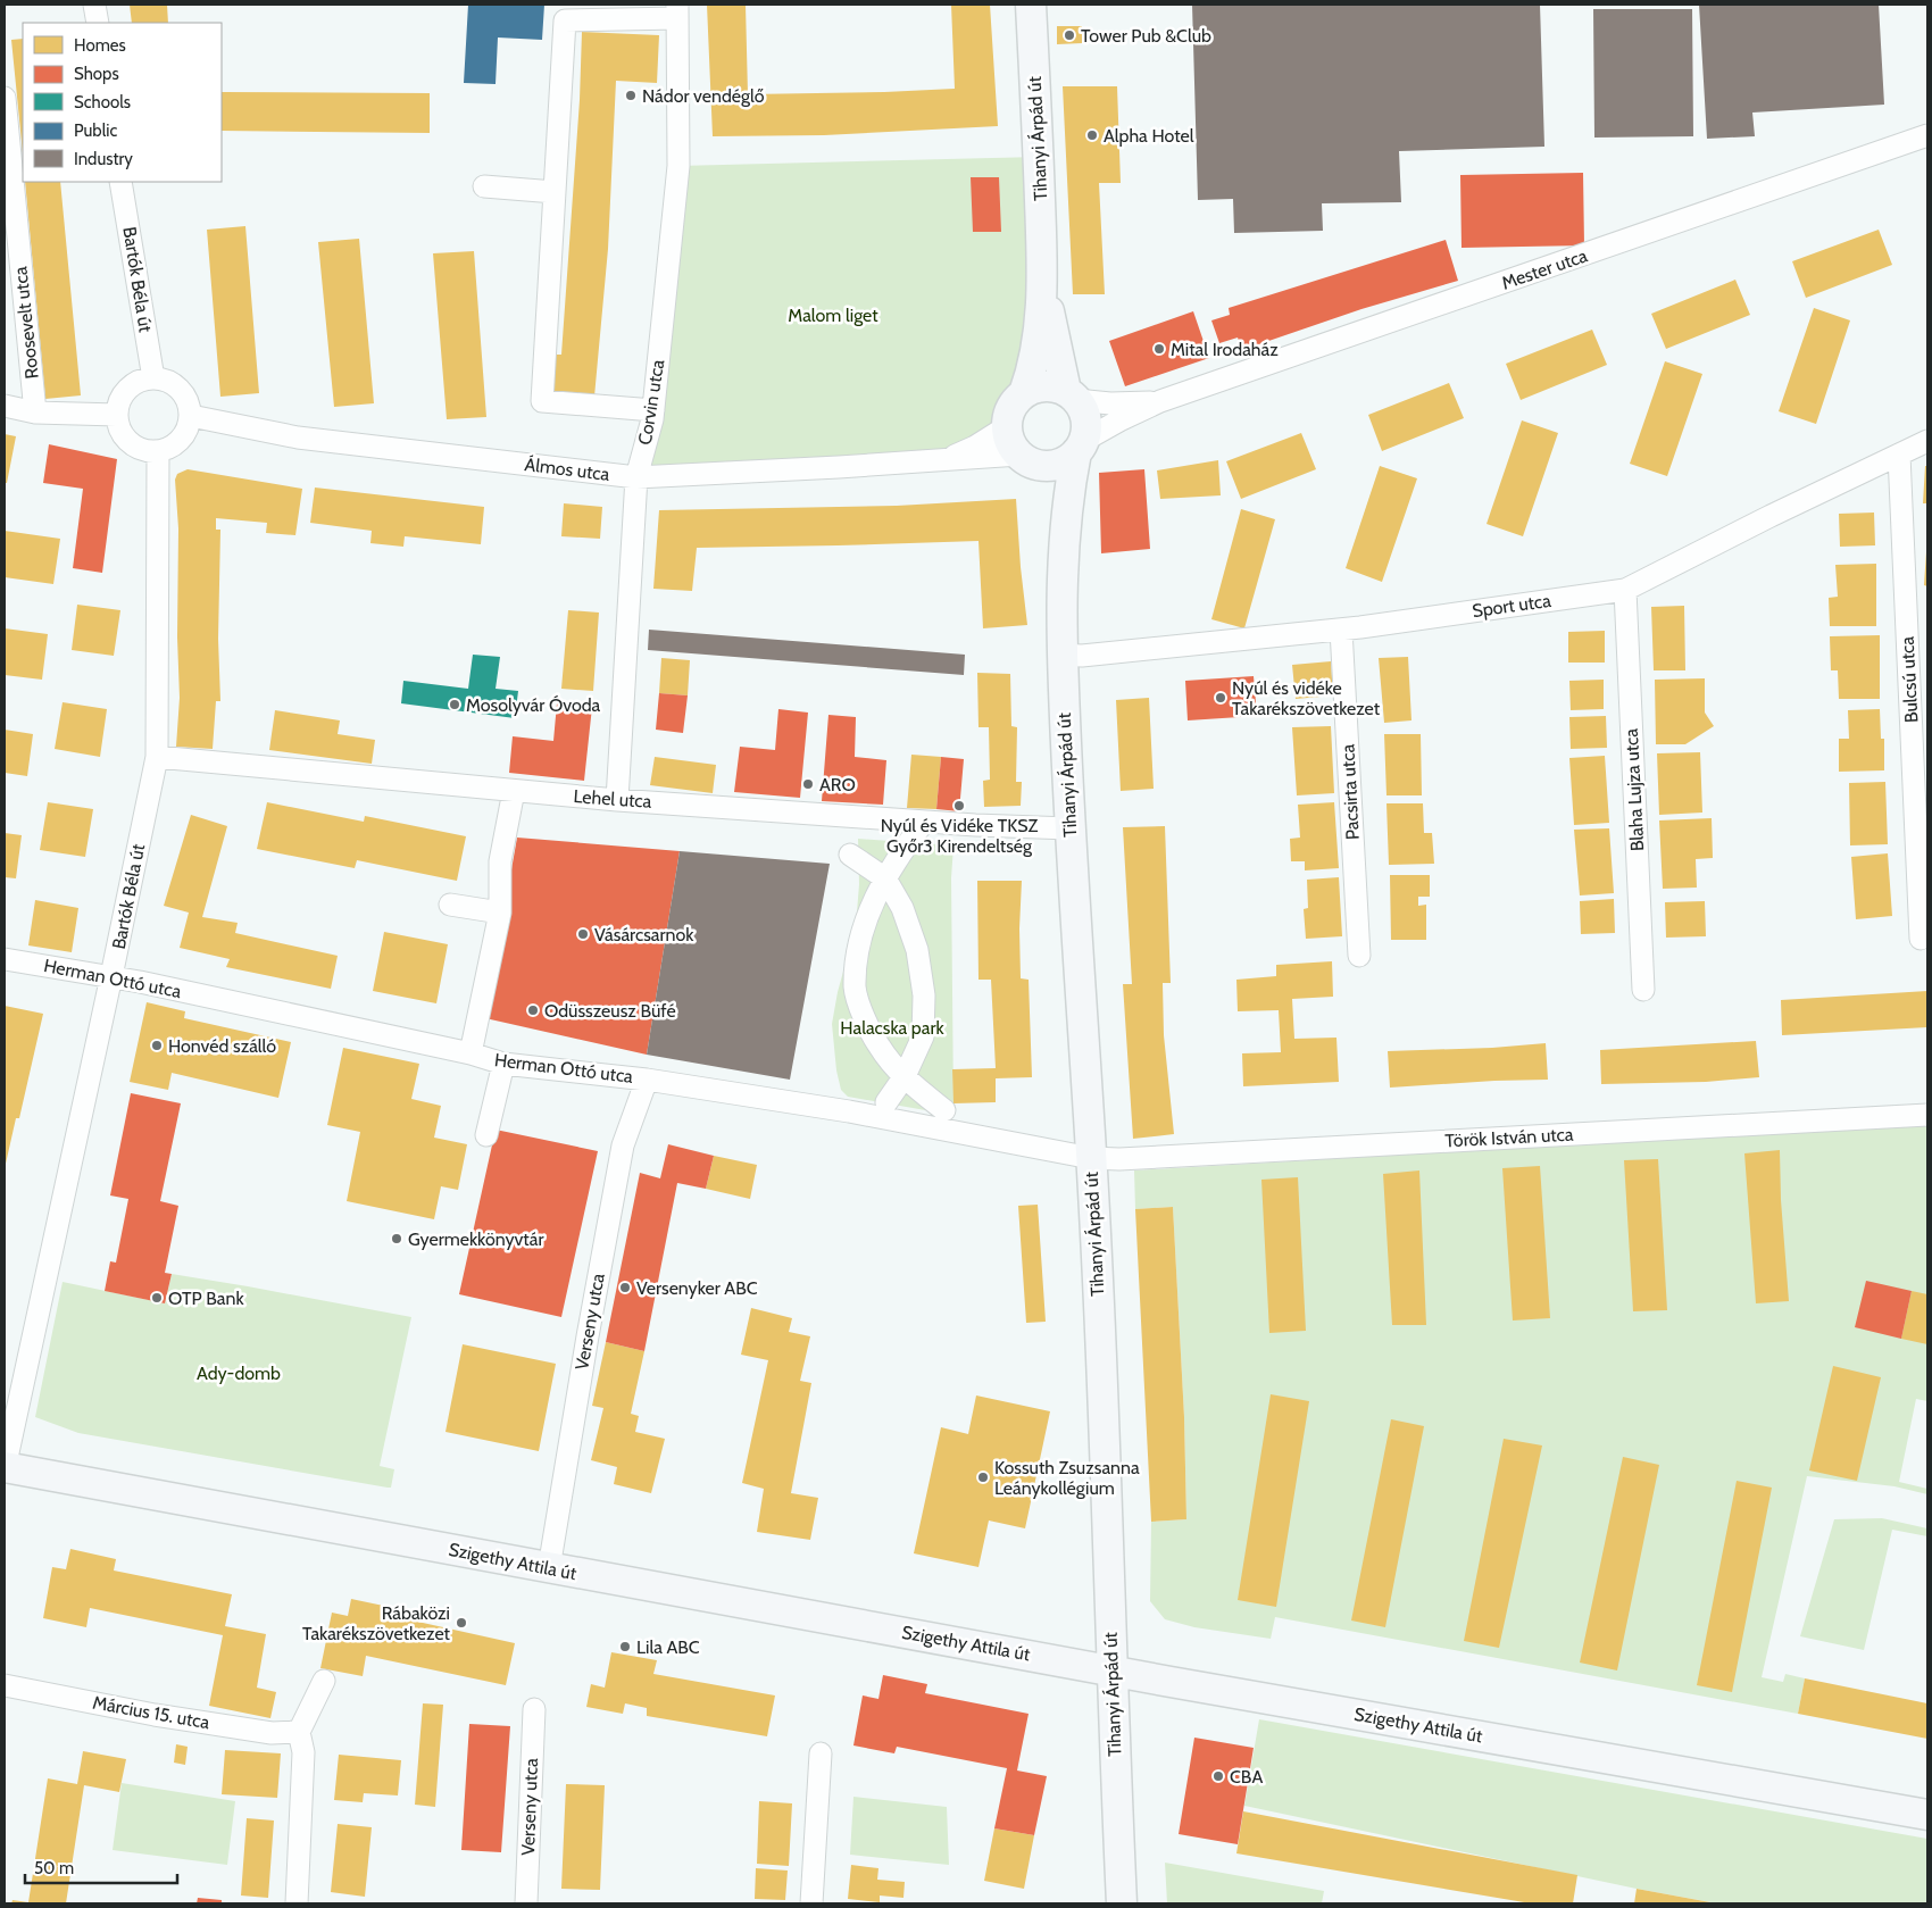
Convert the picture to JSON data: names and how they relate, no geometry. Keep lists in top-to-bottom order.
{
  "streets": {
    "street": [
      "Tihanyi Árpád út",
      "Mester utca",
      "Bartók Béla út",
      "Roosevelt utca",
      "Corvin utca",
      "Álmos utca",
      "Sport utca",
      "Bulcsú utca",
      "Blaha Lujza utca",
      "Pacsirta utca",
      "Lehel utca",
      "Herman Ottó utca",
      "Török István utca",
      "Verseny utca",
      "Szigethy Attila út",
      "Március 15. utca"
    ]
  },
  "crossings": [
    ["Tihanyi Árpád út", "Mester utca"],
    ["Tihanyi Árpád út", "Álmos utca"],
    ["Tihanyi Árpád út", "Sport utca"],
    ["Tihanyi Árpád út", "Lehel utca"],
    ["Tihanyi Árpád út", "Herman Ottó utca"],
    ["Tihanyi Árpád út", "Török István utca"],
    ["Tihanyi Árpád út", "Szigethy Attila út"],
    ["Mester utca", "Álmos utca"],
    ["Bartók Béla út", "Álmos utca"],
    ["Bartók Béla út", "Lehel utca"],
    ["Bartók Béla út", "Herman Ottó utca"],
    ["Bartók Béla út", "Szigethy Attila út"],
    ["Corvin utca", "Álmos utca"],
    ["Corvin utca", "Lehel utca"],
    ["Sport utca", "Bulcsú utca"],
    ["Sport utca", "Blaha Lujza utca"],
    ["Sport utca", "Pacsirta utca"],
    ["Herman Ottó utca", "Török István utca"],
    ["Herman Ottó utca", "Verseny utca"],
    ["Verseny utca", "Szigethy Attila út"]
  ],
  "parks": ["Malom liget", "Halacska park", "Ady-domb"],
  "places": [
    "Tower Pub &Club",
    "Nádor vendéglő",
    "Alpha Hotel",
    "Mital Irodaház",
    "Nyúl és vidéke Takarékszövetkezet",
    "Mosolyvár Óvoda",
    "ARO",
    "Nyúl és Vidéke TKSZ Győr3 Kirendeltség",
    "Vásárcsarnok",
    "Odüsszeusz Büfé",
    "Honvéd szálló",
    "Gyermekkönyvtár",
    "Versenyker ABC",
    "OTP Bank",
    "Kossuth Zsuzsanna Leánykollégium",
    "Rábaközi Takarékszövetkezet",
    "Lila ABC",
    "CBA"
  ],
  "legend": [
    "Homes",
    "Shops",
    "Schools",
    "Public",
    "Industry"
  ],
  "scale_bar": "50 m"
}
